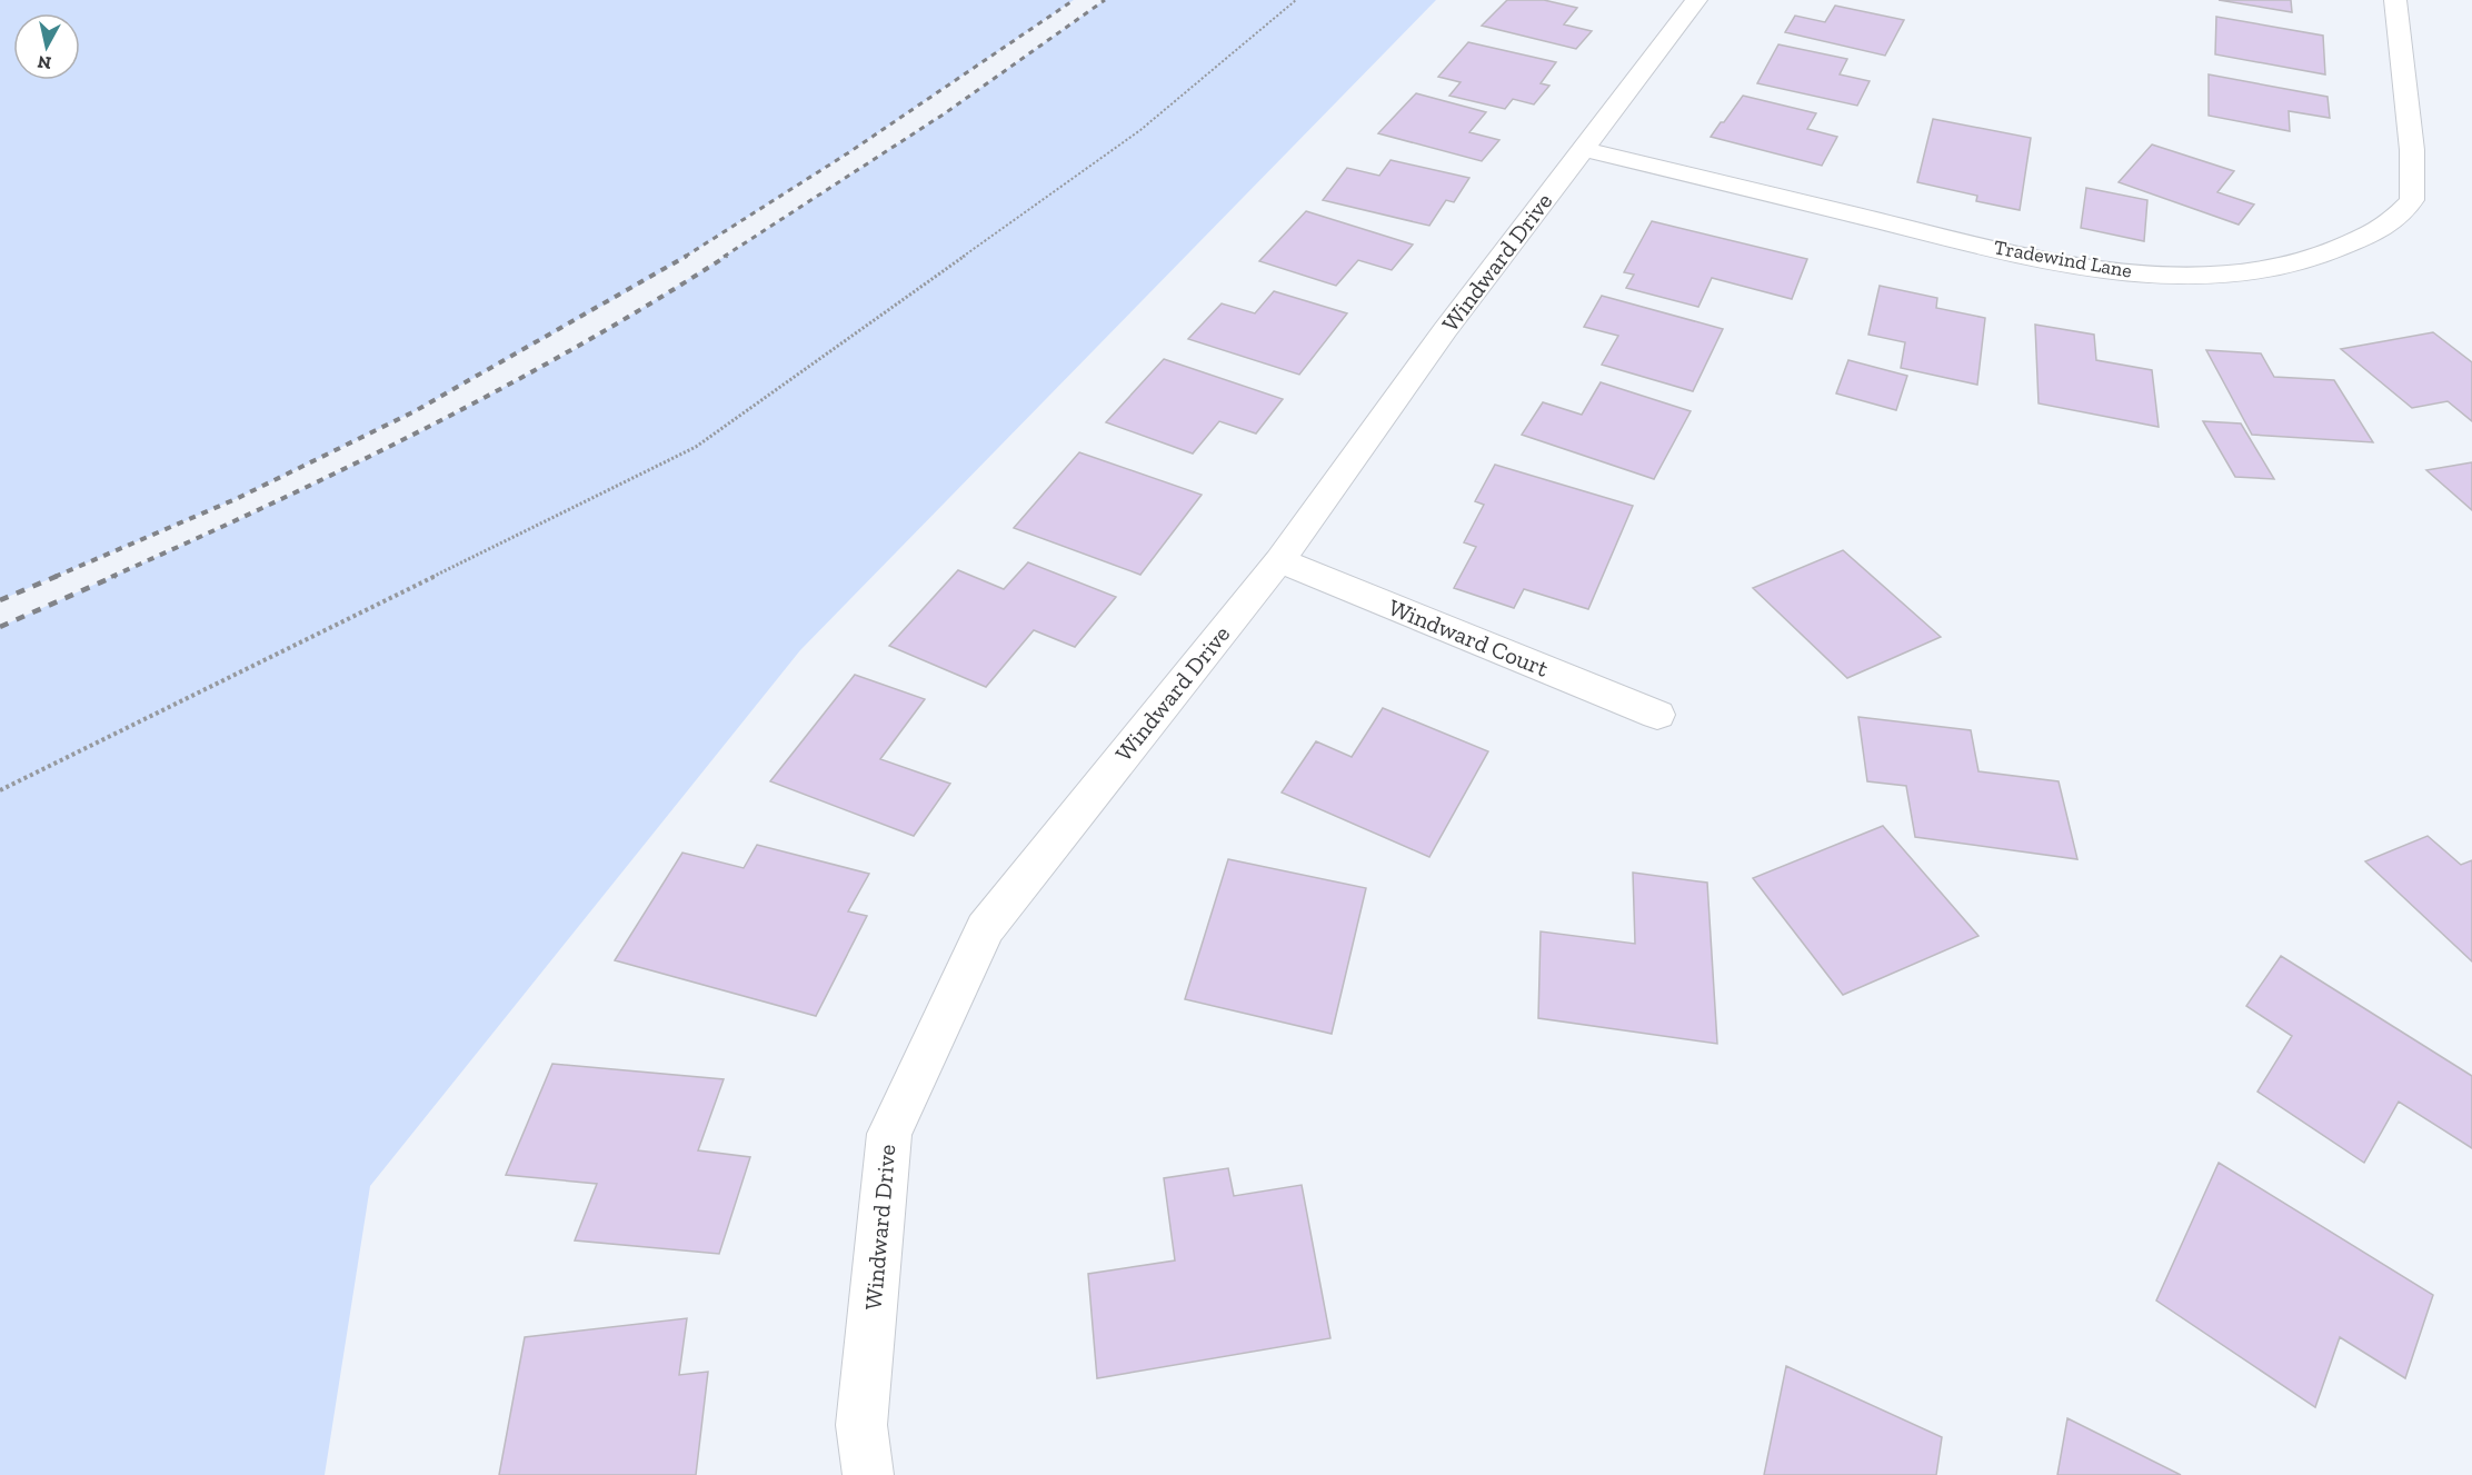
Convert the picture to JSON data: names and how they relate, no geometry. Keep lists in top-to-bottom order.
{
  "streets": {
    "street": ["Tradewind Lane", "Windward Drive", "Windward Court"]
  },
  "crossings": [
    ["Tradewind Lane", "Windward Drive"],
    ["Windward Drive", "Windward Court"]
  ],
  "north": "bottom"
}
